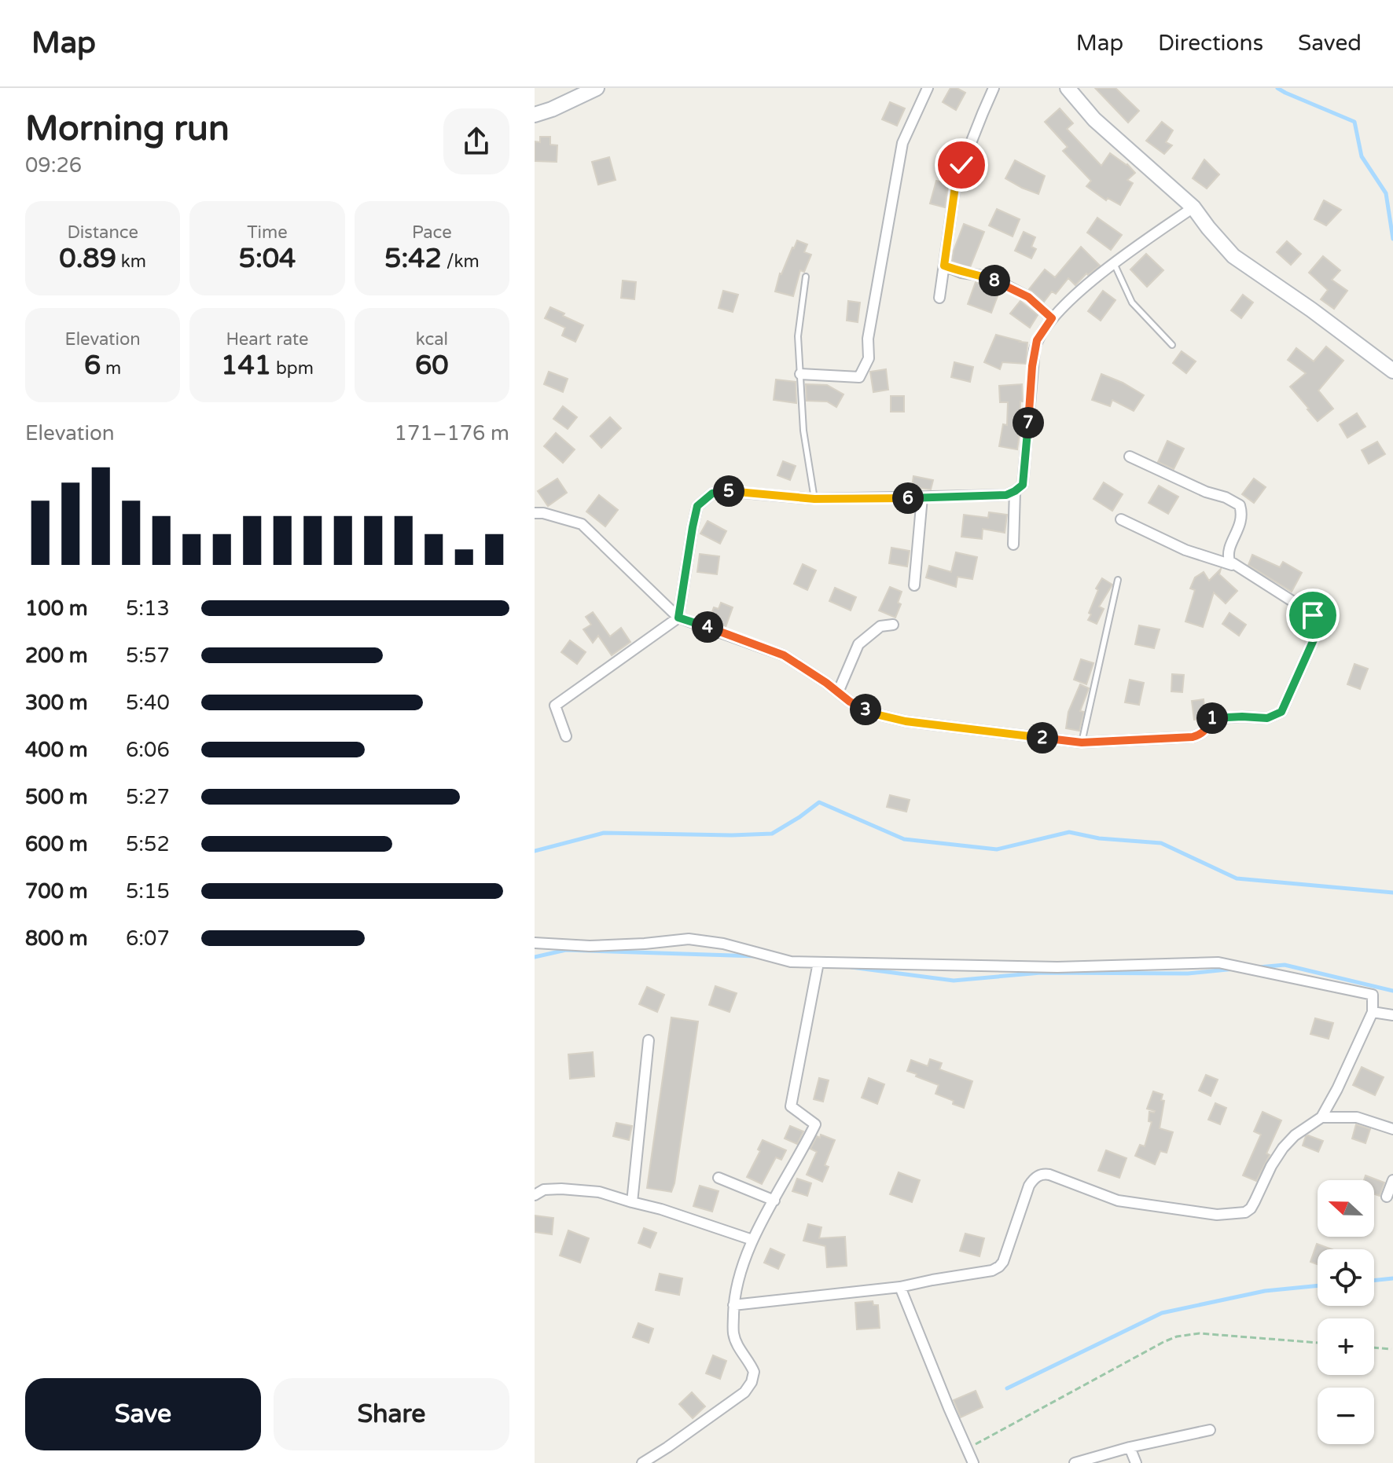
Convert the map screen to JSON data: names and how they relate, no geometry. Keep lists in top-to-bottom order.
{
  "north": "left",
  "page": {
    "header": "Map",
    "nav": ["Map", "Directions", "Saved"],
    "heading": ["Morning run", "09:26"],
    "stats": [
      ["Distance", "0.89 km"],
      ["Time", "5:04"],
      ["Pace", "5:42 /km"],
      ["Elevation", "6 m"],
      ["Heart rate", "141 bpm"],
      ["kcal", "60"]
    ],
    "pins": [
      "8",
      "7",
      "5",
      "6",
      "4",
      "3",
      "1",
      "2"
    ],
    "chart": ["Elevation", "171–176 m"],
    "list": [
      {
        "name": "100 m",
        "note": "5:13"
      },
      {
        "name": "200 m",
        "note": "5:57"
      },
      {
        "name": "300 m",
        "note": "5:40"
      },
      {
        "name": "400 m",
        "note": "6:06"
      },
      {
        "name": "500 m",
        "note": "5:27"
      },
      {
        "name": "600 m",
        "note": "5:52"
      },
      {
        "name": "700 m",
        "note": "5:15"
      },
      {
        "name": "800 m",
        "note": "6:07"
      }
    ],
    "map_buttons": ["+", "−"],
    "buttons": ["Save", "Share"]
  }
}
